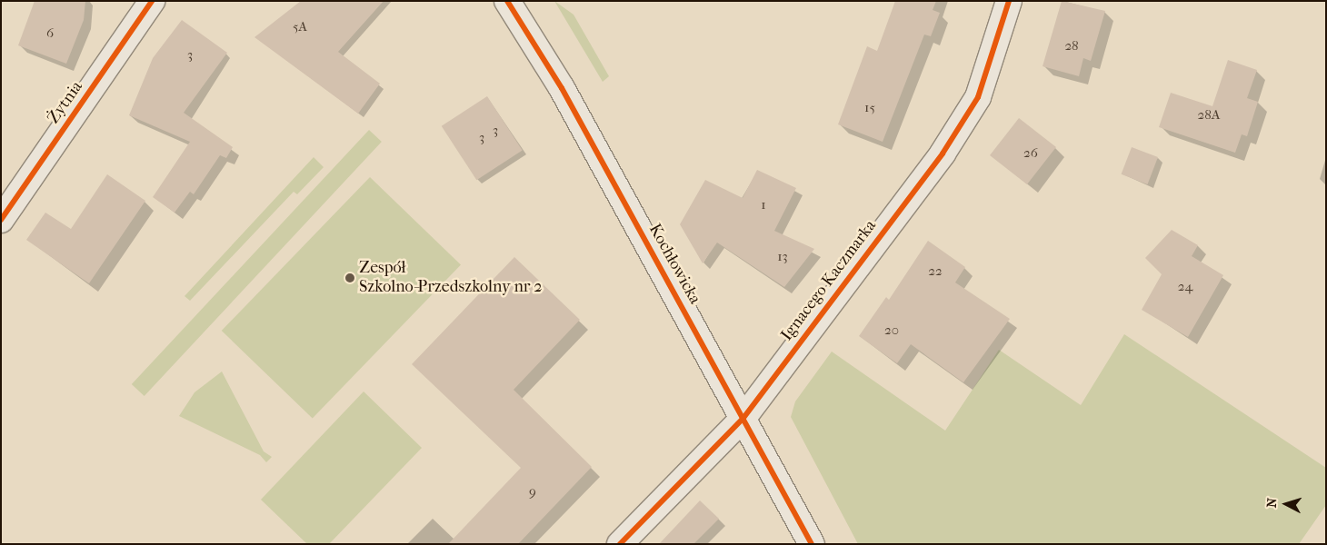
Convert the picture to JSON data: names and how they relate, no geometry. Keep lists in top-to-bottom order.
{
  "streets": {
    "street": ["Żytnia", "Kochłowicka", "Ignacego Kaczmarka"]
  },
  "crossings": [
    ["Kochłowicka", "Ignacego Kaczmarka"]
  ],
  "places": ["Zespół Szkolno-Przedszkolny nr 2"],
  "house_numbers": [
    "5A",
    "6",
    "28",
    "3",
    "15",
    "28A",
    "3",
    "3",
    "26",
    "1",
    "13",
    "22",
    "24",
    "20",
    "9"
  ],
  "north": "left"
}
